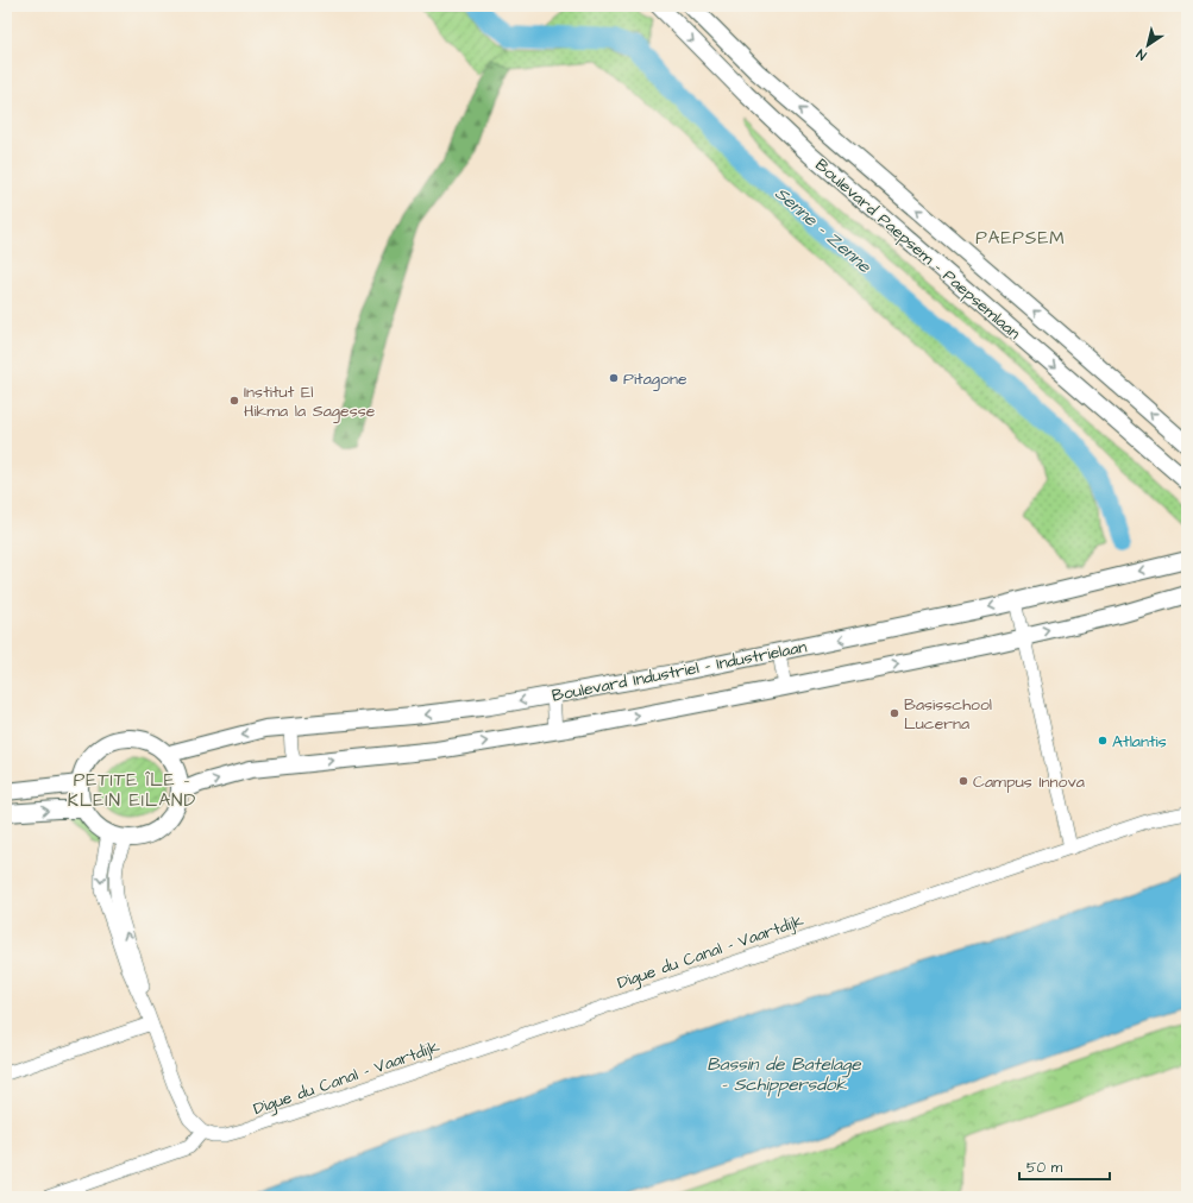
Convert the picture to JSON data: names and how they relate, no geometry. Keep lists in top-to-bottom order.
{
  "streets": {
    "main road": ["Boulevard Paepsem - Paepsemlaan", "Boulevard Industriel - Industrielaan"],
    "street": ["Digue du Canal - Vaartdijk"]
  },
  "districts": ["PAEPSEM", "PETITE ÎLE - KLEIN EILAND"],
  "water": ["Senne - Zenne", "Bassin de Batelage - Schippersdok"],
  "places": [
    "Pitagone",
    "Institut El Hikma la Sagesse",
    "Basisschool Lucerna",
    "Atlantis",
    "Campus Innova"
  ],
  "scale_bar": "50 m",
  "north": "bottom left"
}
